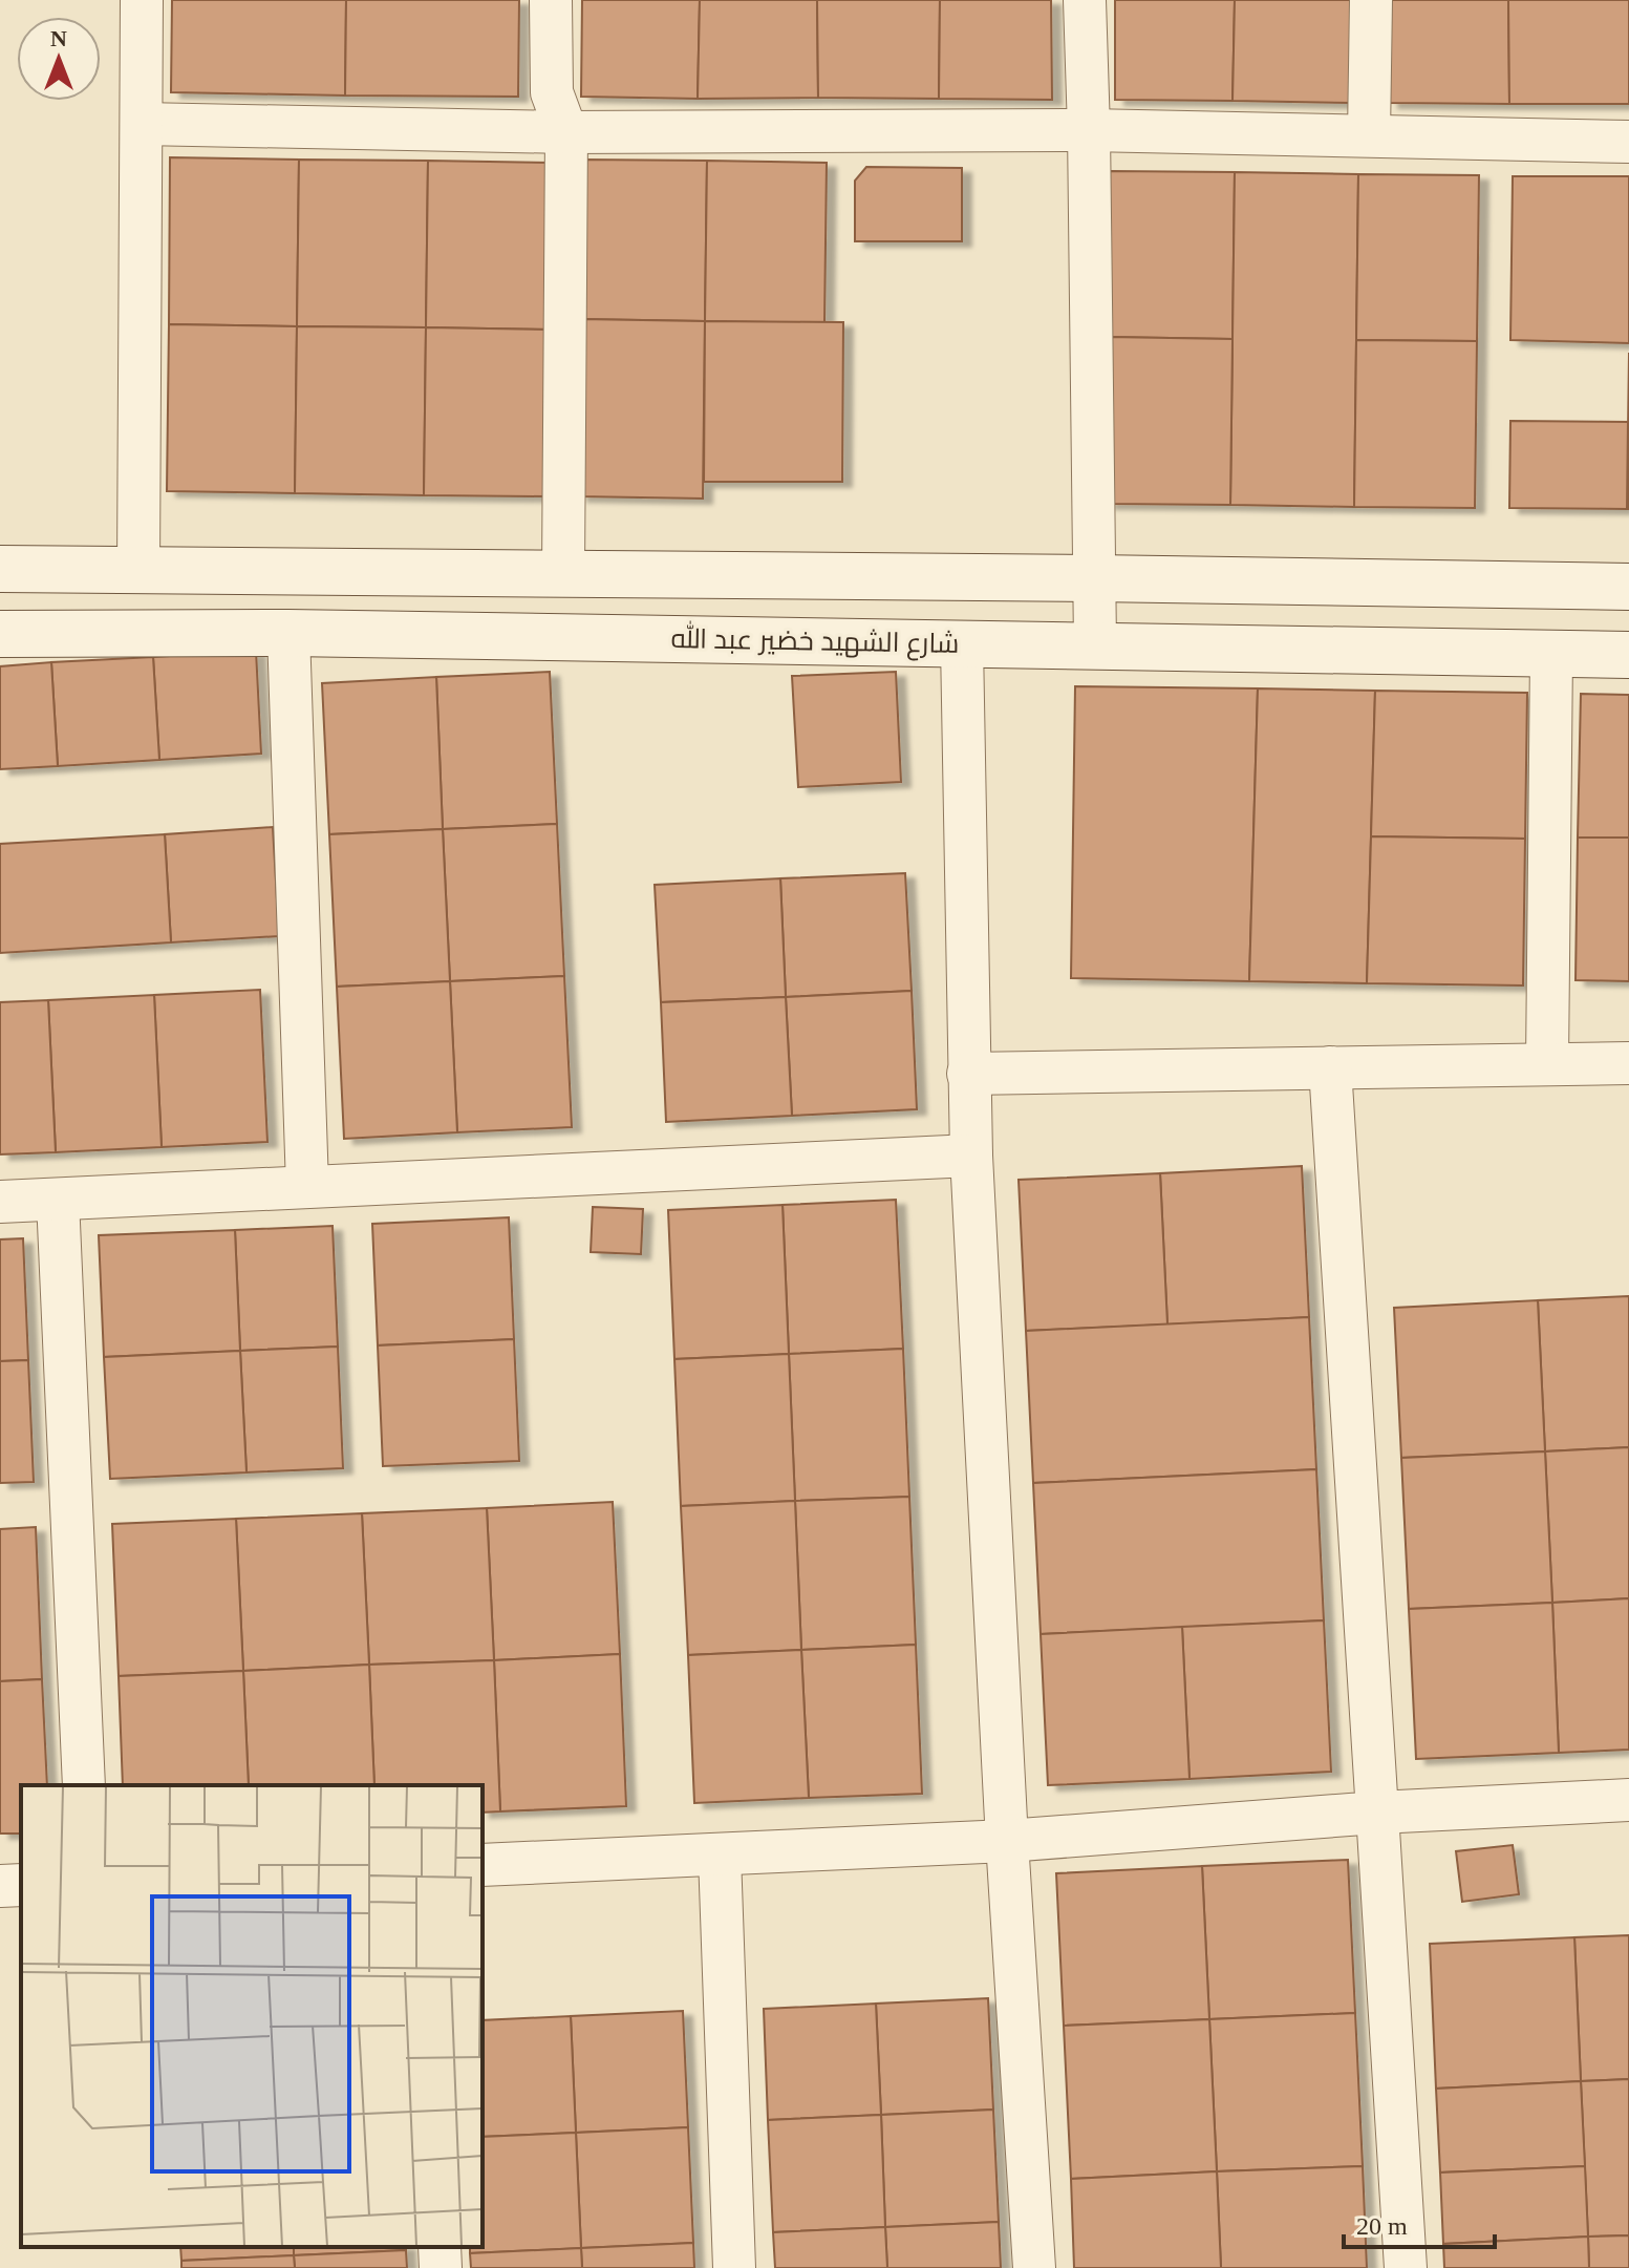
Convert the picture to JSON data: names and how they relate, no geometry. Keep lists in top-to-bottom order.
{
  "streets": {
    "main road": ["شارع الشهيد خضير عبد الله"]
  },
  "scale_bar": "20 m",
  "north": "top"
}
